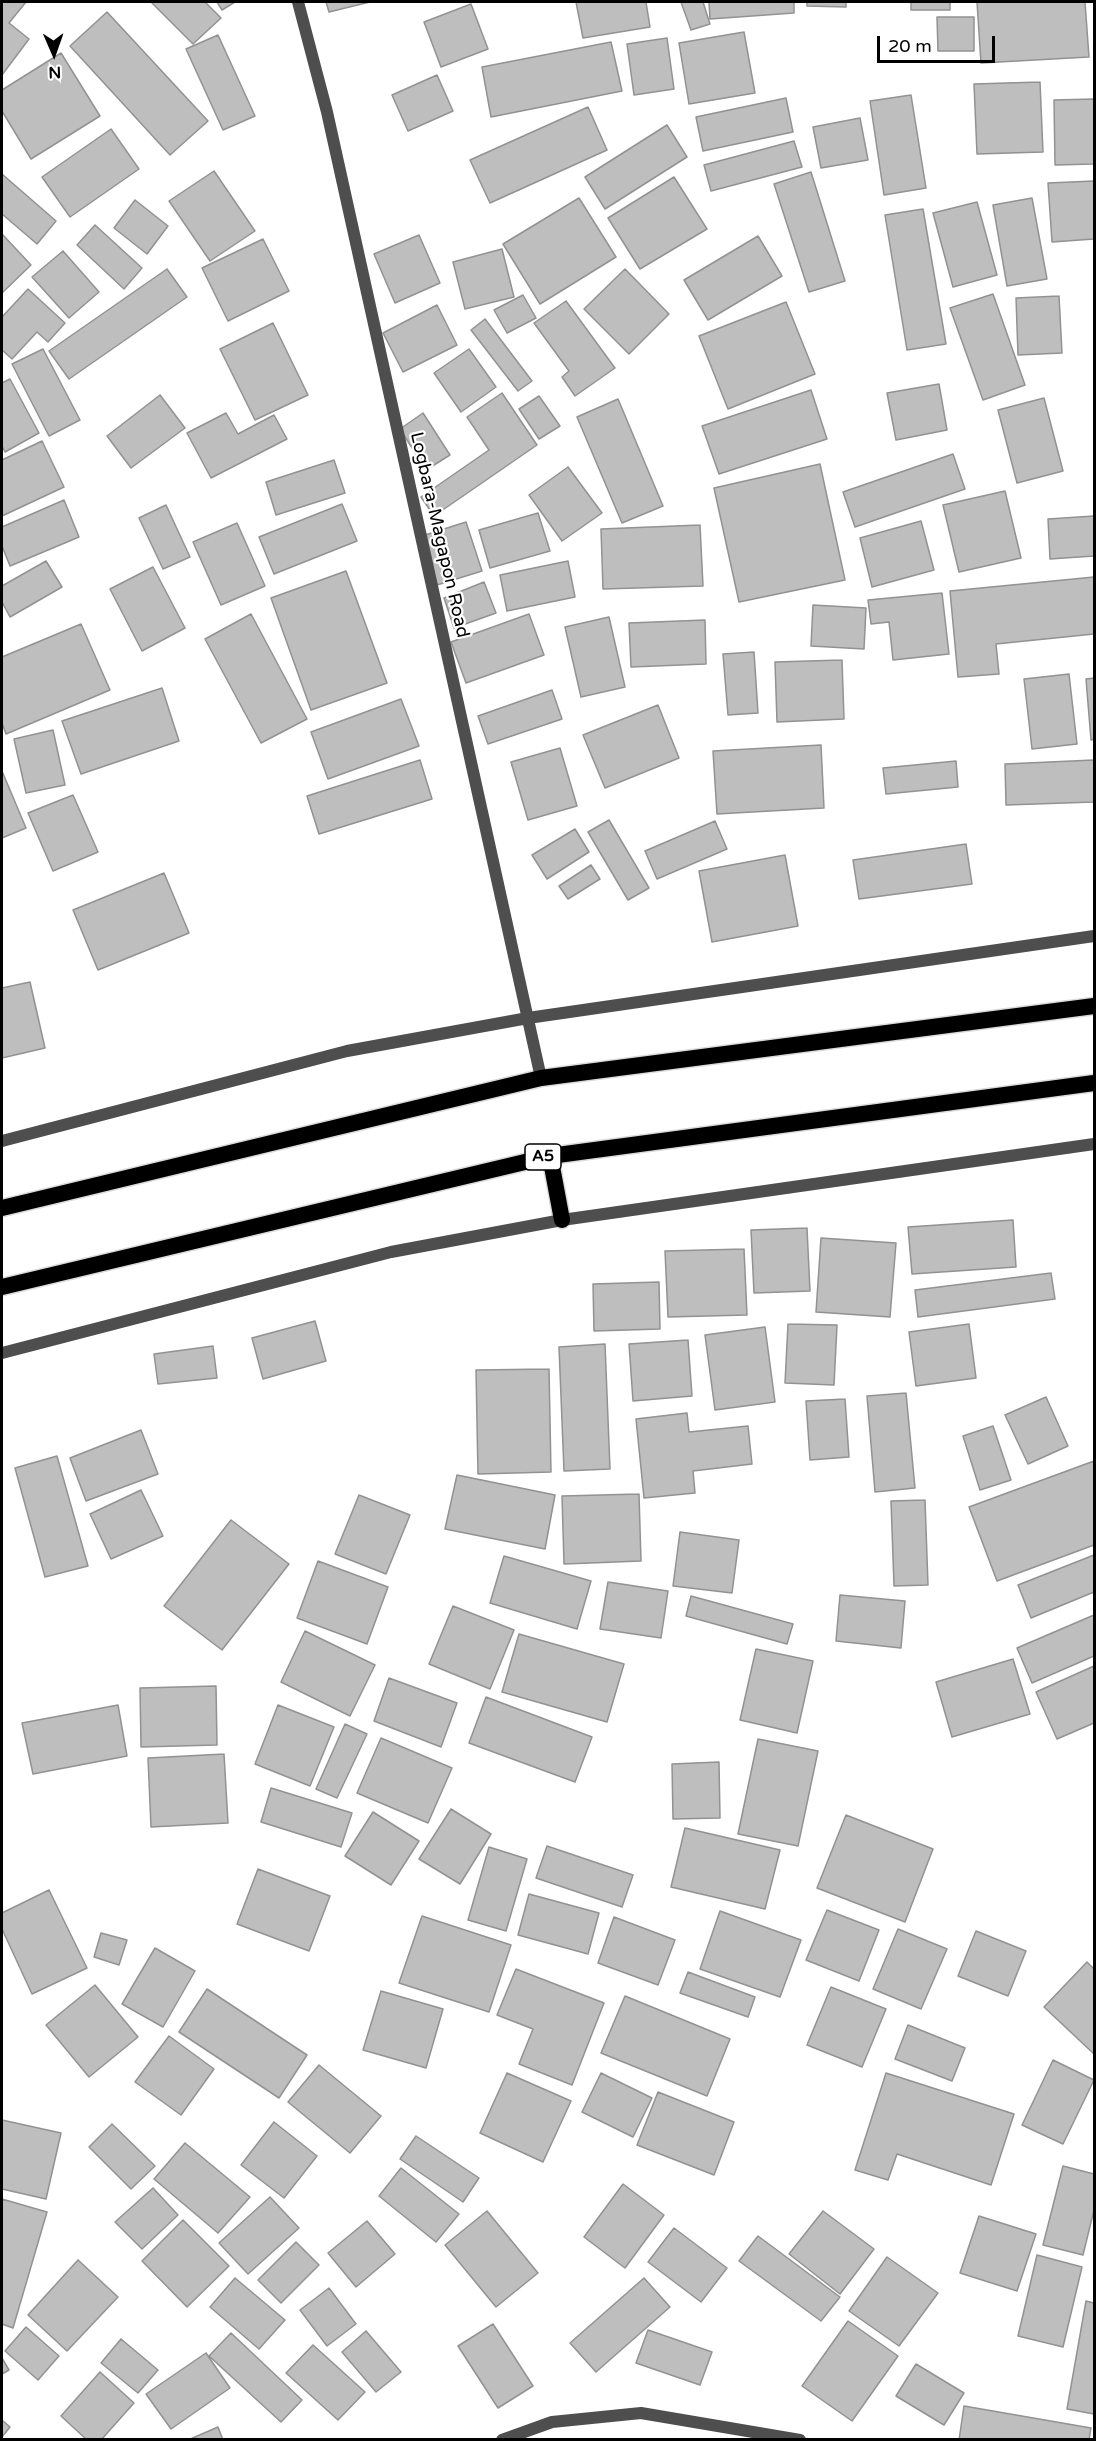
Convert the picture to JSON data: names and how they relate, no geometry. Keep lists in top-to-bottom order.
{
  "streets": {
    "highway": ["A5"],
    "street": ["Logbara-Magapon Road"]
  },
  "scale_bar": "20 m",
  "north": "bottom"
}
